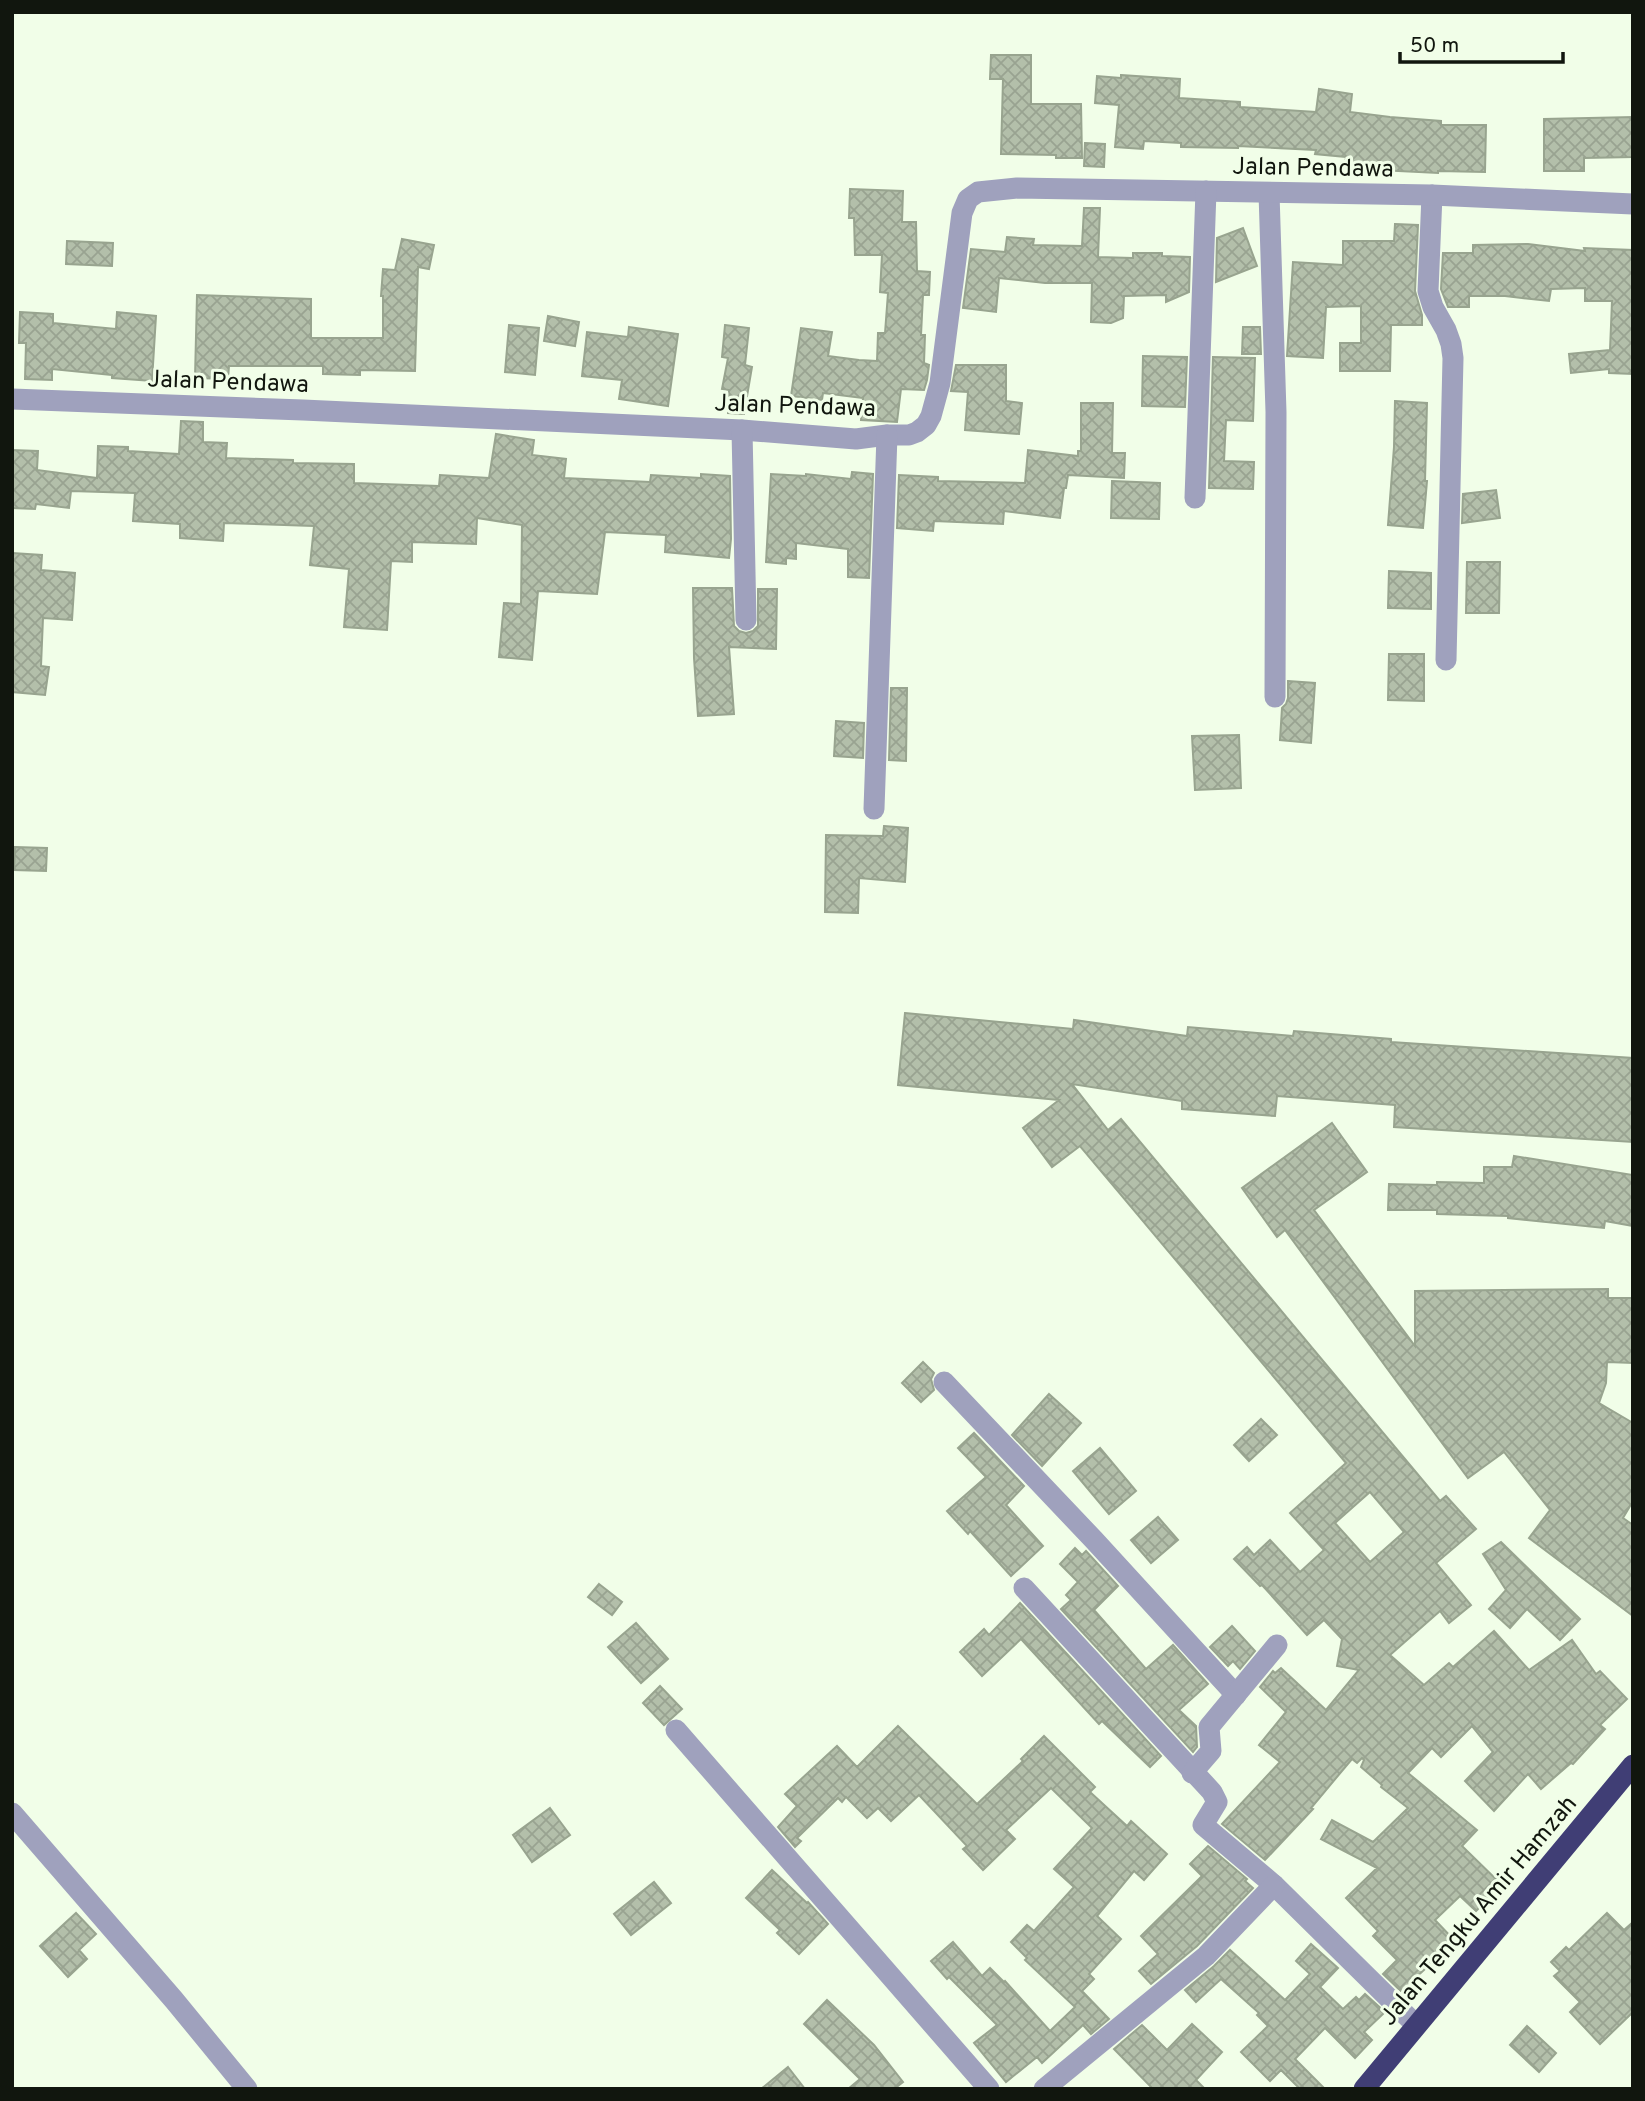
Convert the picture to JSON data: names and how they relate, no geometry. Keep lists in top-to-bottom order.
{
  "streets": {
    "highway": ["Jalan Tengku Amir Hamzah"],
    "street": ["Jalan Pendawa"]
  },
  "scale_bar": "50 m"
}
